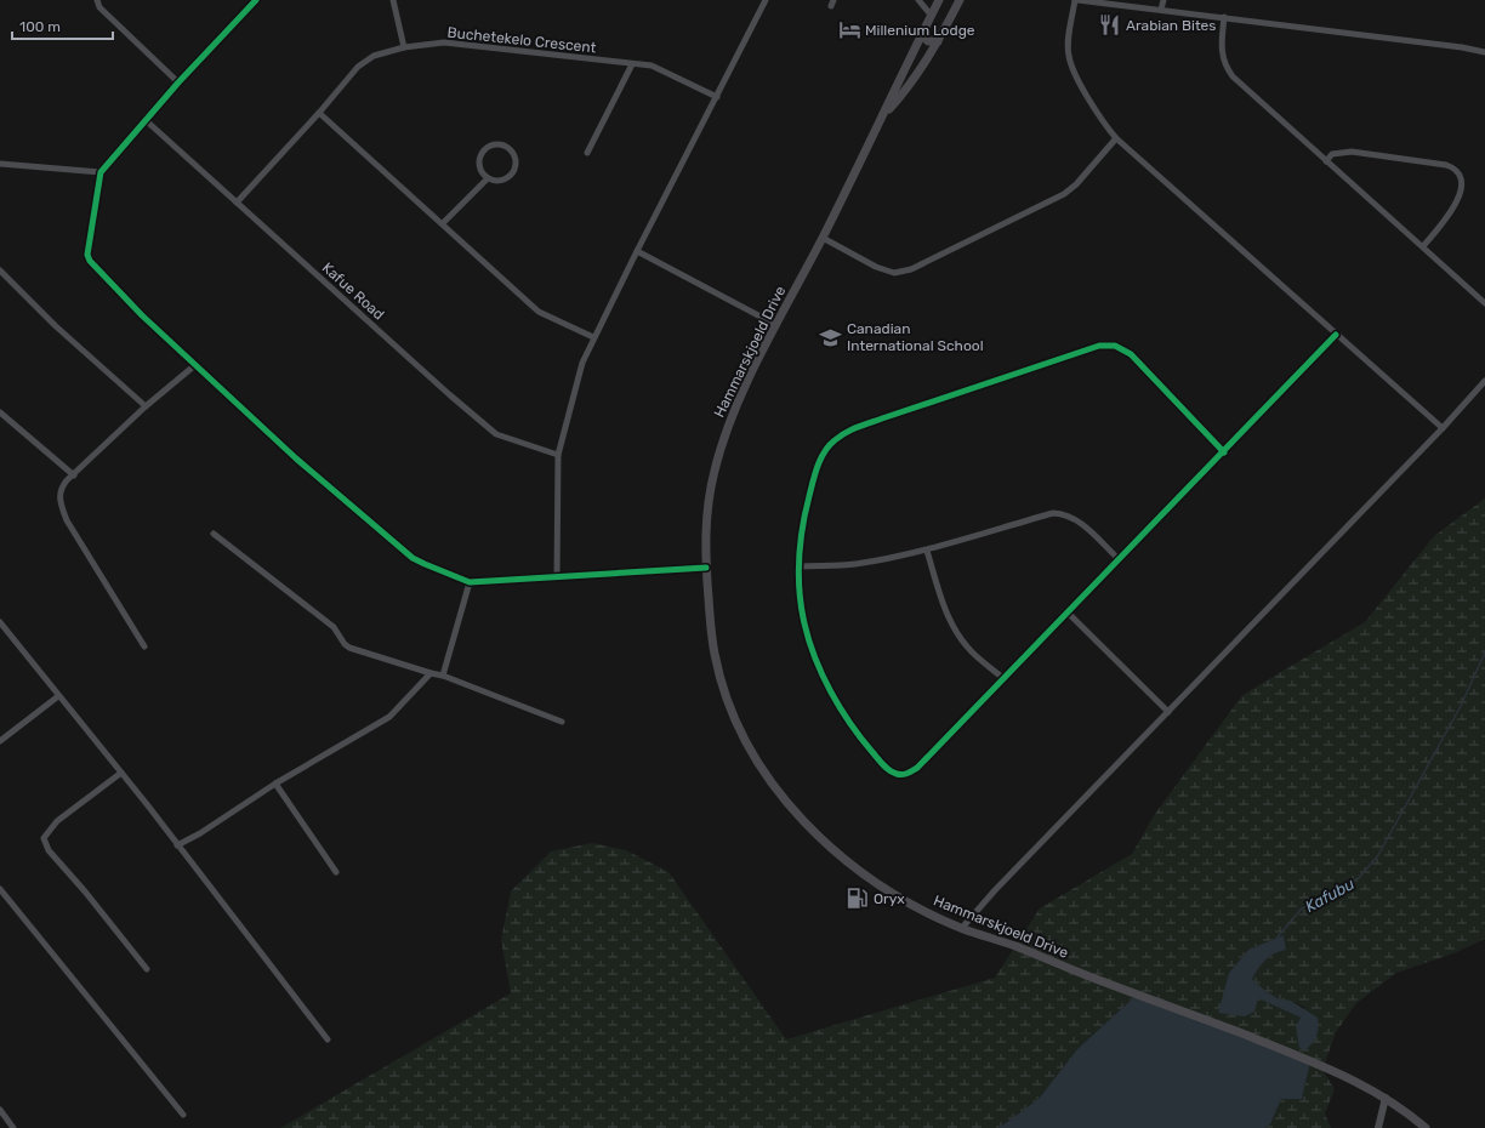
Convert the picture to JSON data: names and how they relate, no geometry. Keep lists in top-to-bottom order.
{
  "streets": {
    "main road": ["Hammarskjoeld Drive"],
    "street": ["Buchetekelo Crescent", "Kafue Road"]
  },
  "crossings": [
    ["Buchetekelo Crescent", "Kafue Road"]
  ],
  "water": ["Kafubu"],
  "places": {
    "restaurant": ["Arabian Bites"],
    "hotel": ["Millenium Lodge"],
    "school or university": ["Canadian International School"],
    "fuel station": ["Oryx"]
  },
  "scale_bar": "100 m"
}
